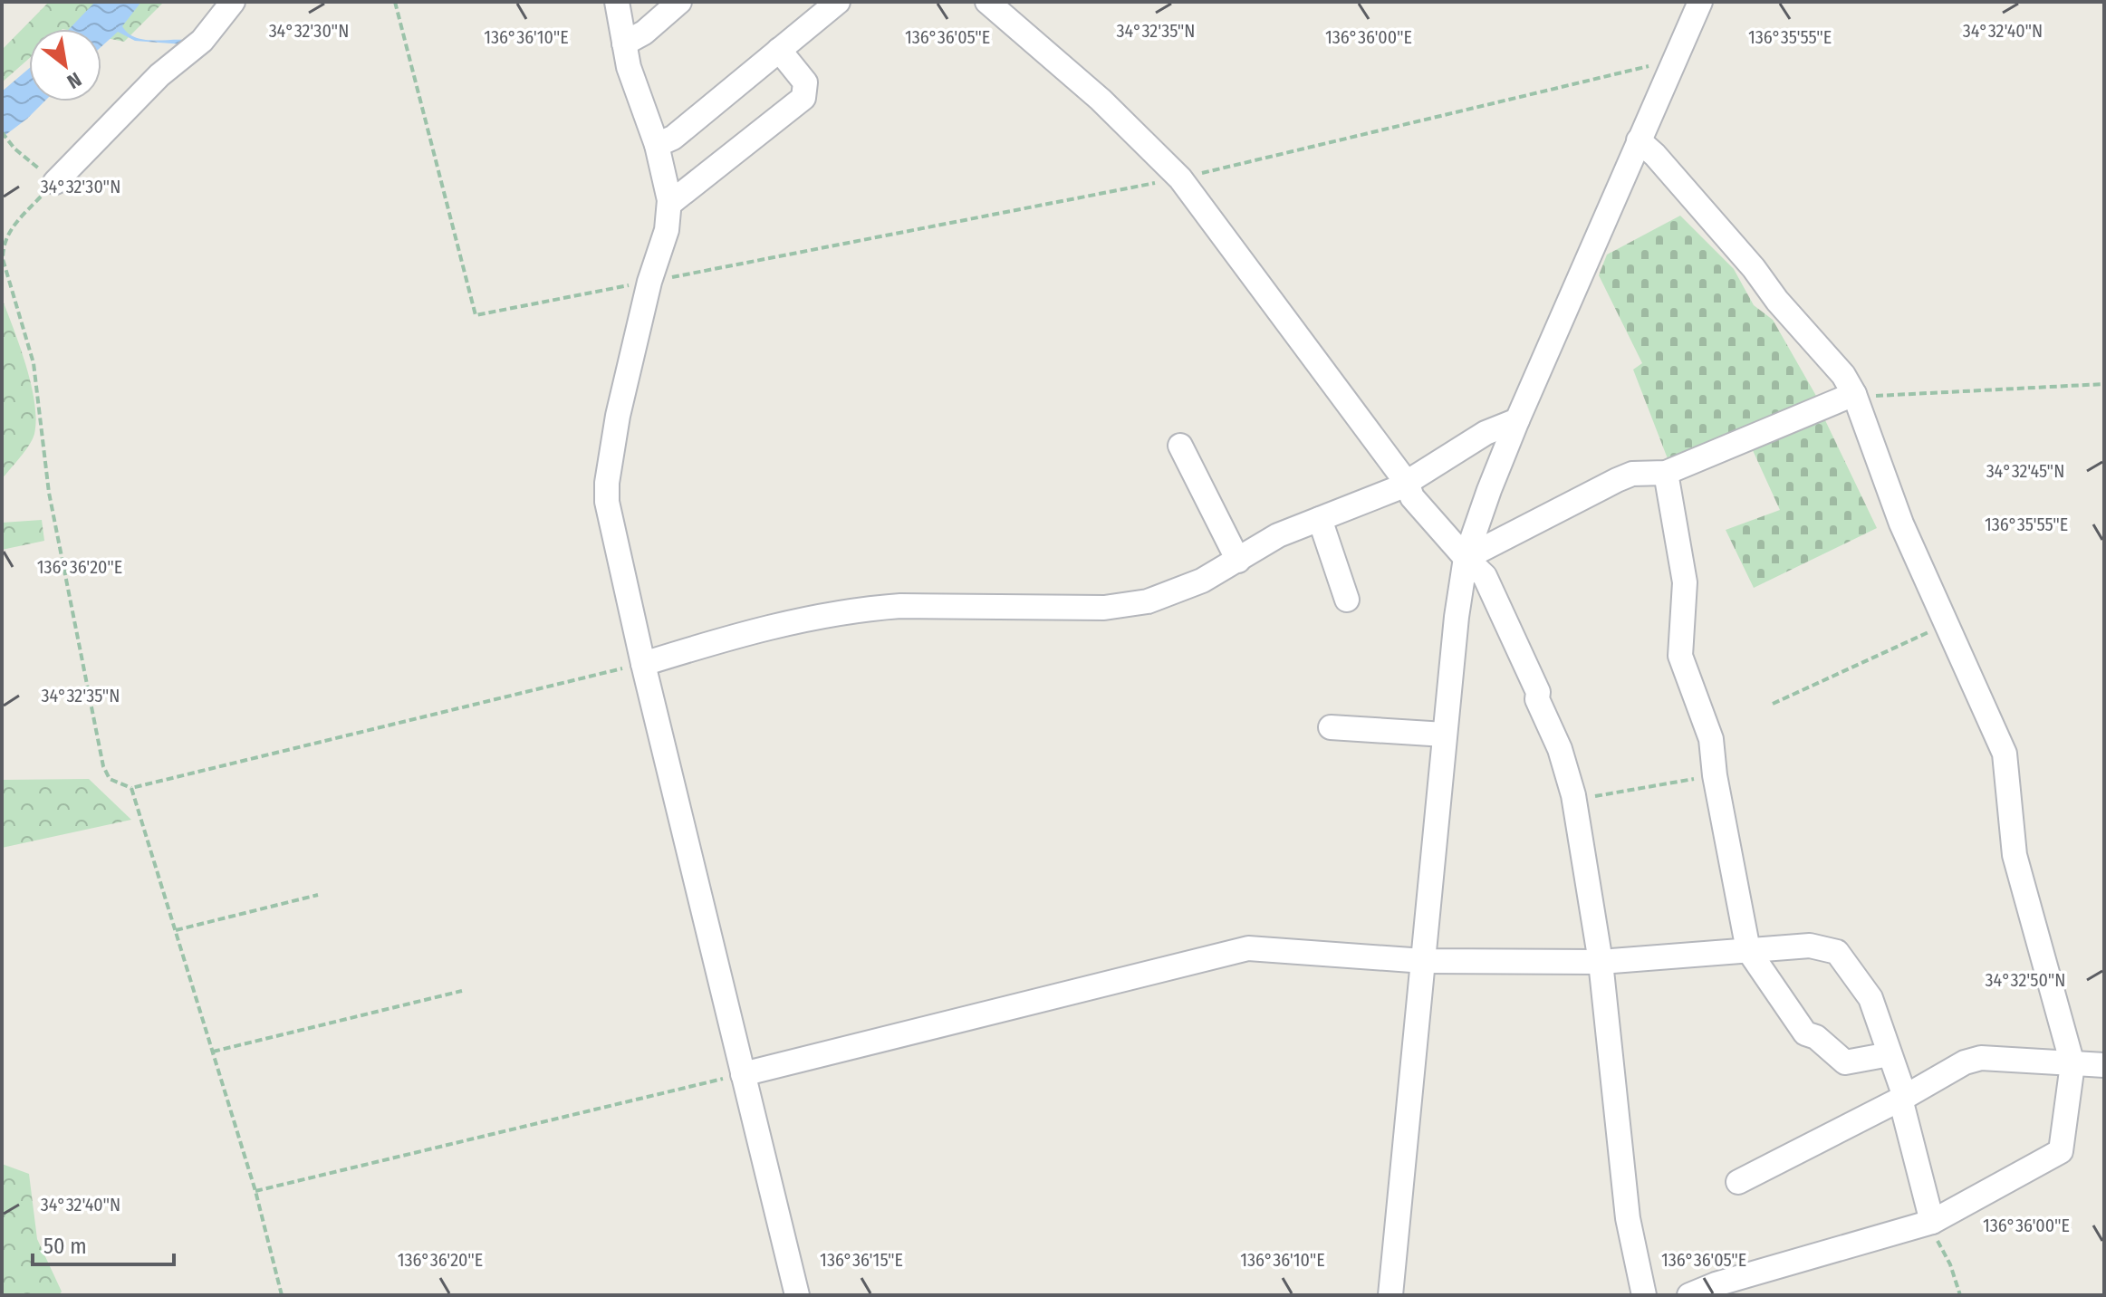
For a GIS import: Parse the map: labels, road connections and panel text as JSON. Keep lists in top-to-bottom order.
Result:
{
  "scale_bar": "50 m",
  "north": "bottom right",
  "coordinates": [
    "34°32'30\"N",
    "34°32'35\"N",
    "34°32'40\"N",
    "136°36'10\"E",
    "136°36'05\"E",
    "136°36'00\"E",
    "136°35'55\"E",
    "34°32'45\"N",
    "136°36'20\"E",
    "34°32'50\"N",
    "136°36'15\"E"
  ]
}
